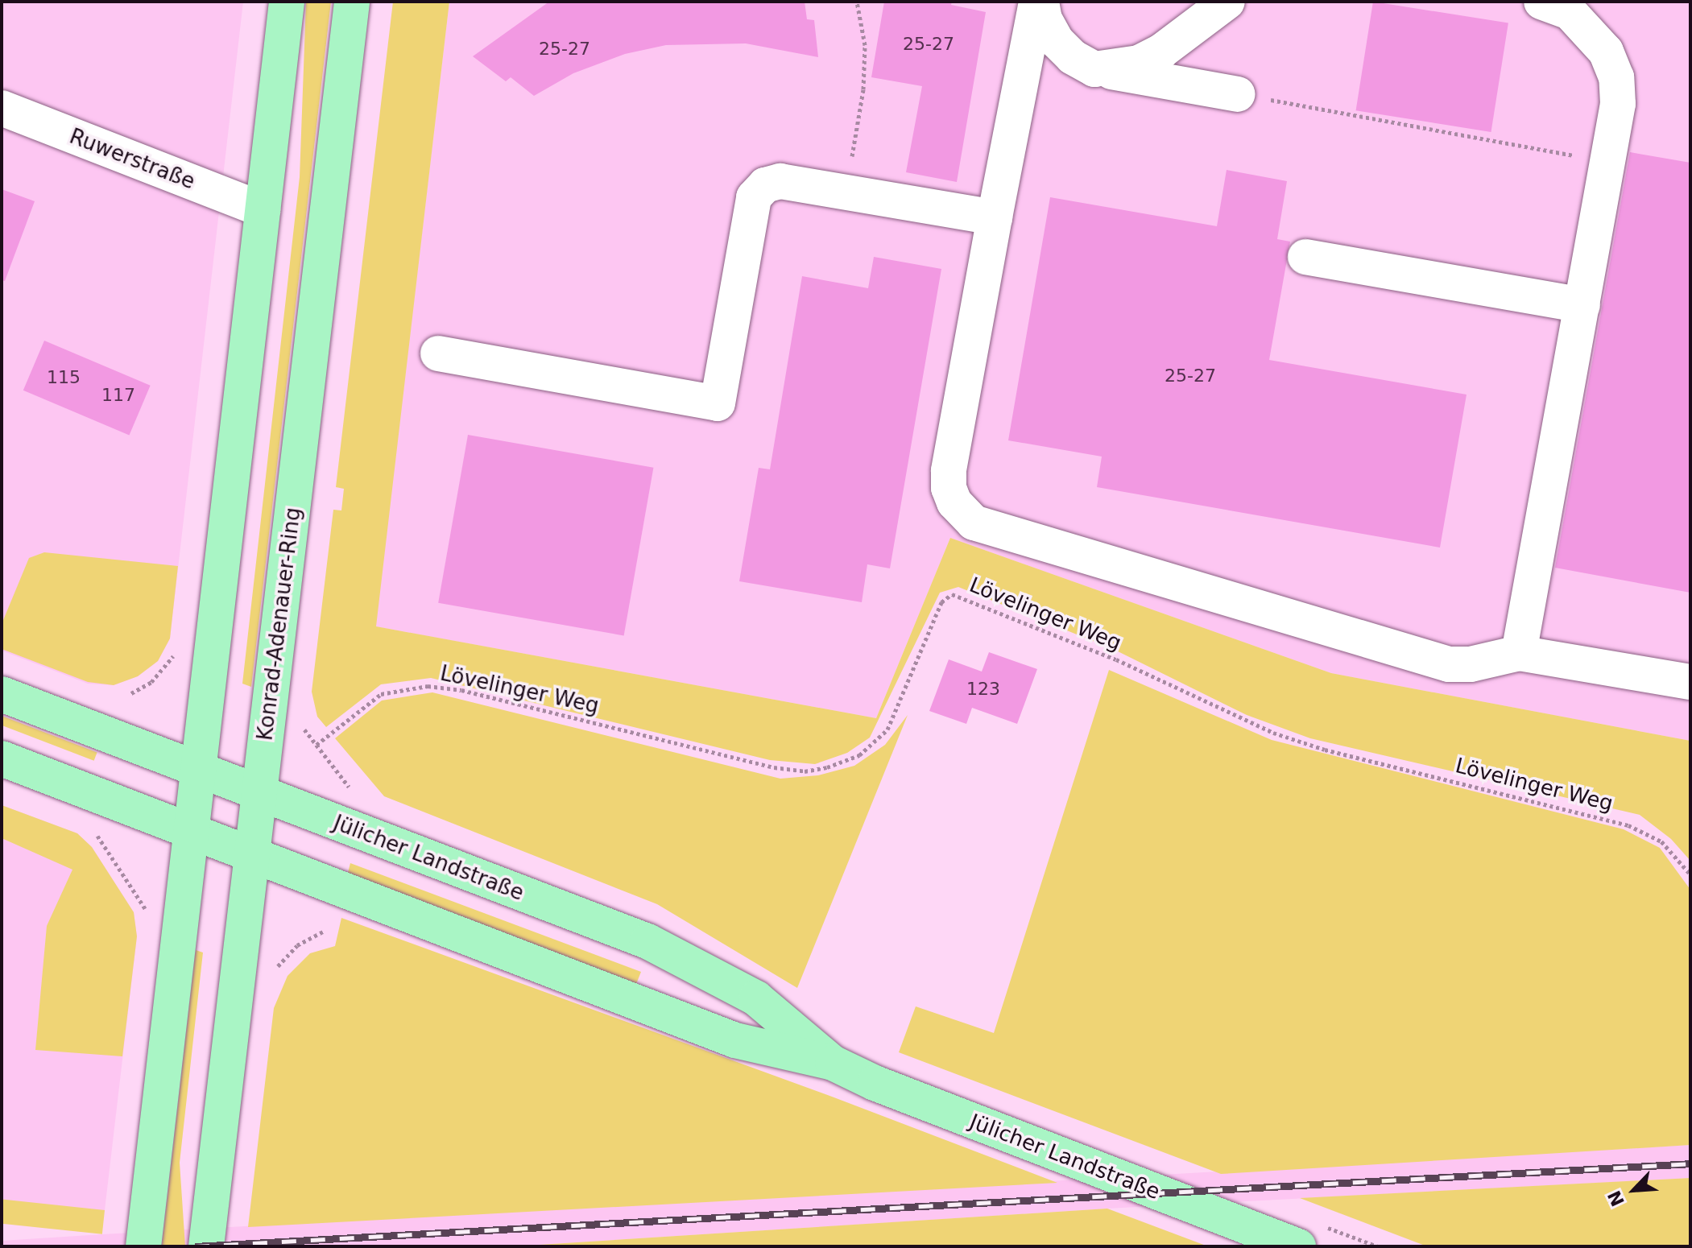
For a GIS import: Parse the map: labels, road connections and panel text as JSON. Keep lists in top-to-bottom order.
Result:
{
  "streets": {
    "main road": ["Konrad-Adenauer-Ring", "Jülicher Landstraße"],
    "street": ["Ruwerstraße"],
    "path": ["Lövelinger Weg"]
  },
  "crossings": [
    ["Konrad-Adenauer-Ring", "Jülicher Landstraße"]
  ],
  "house_numbers": [
    "25-27",
    "25-27",
    "25-27",
    "115",
    "117",
    "123"
  ],
  "north": "bottom left"
}
